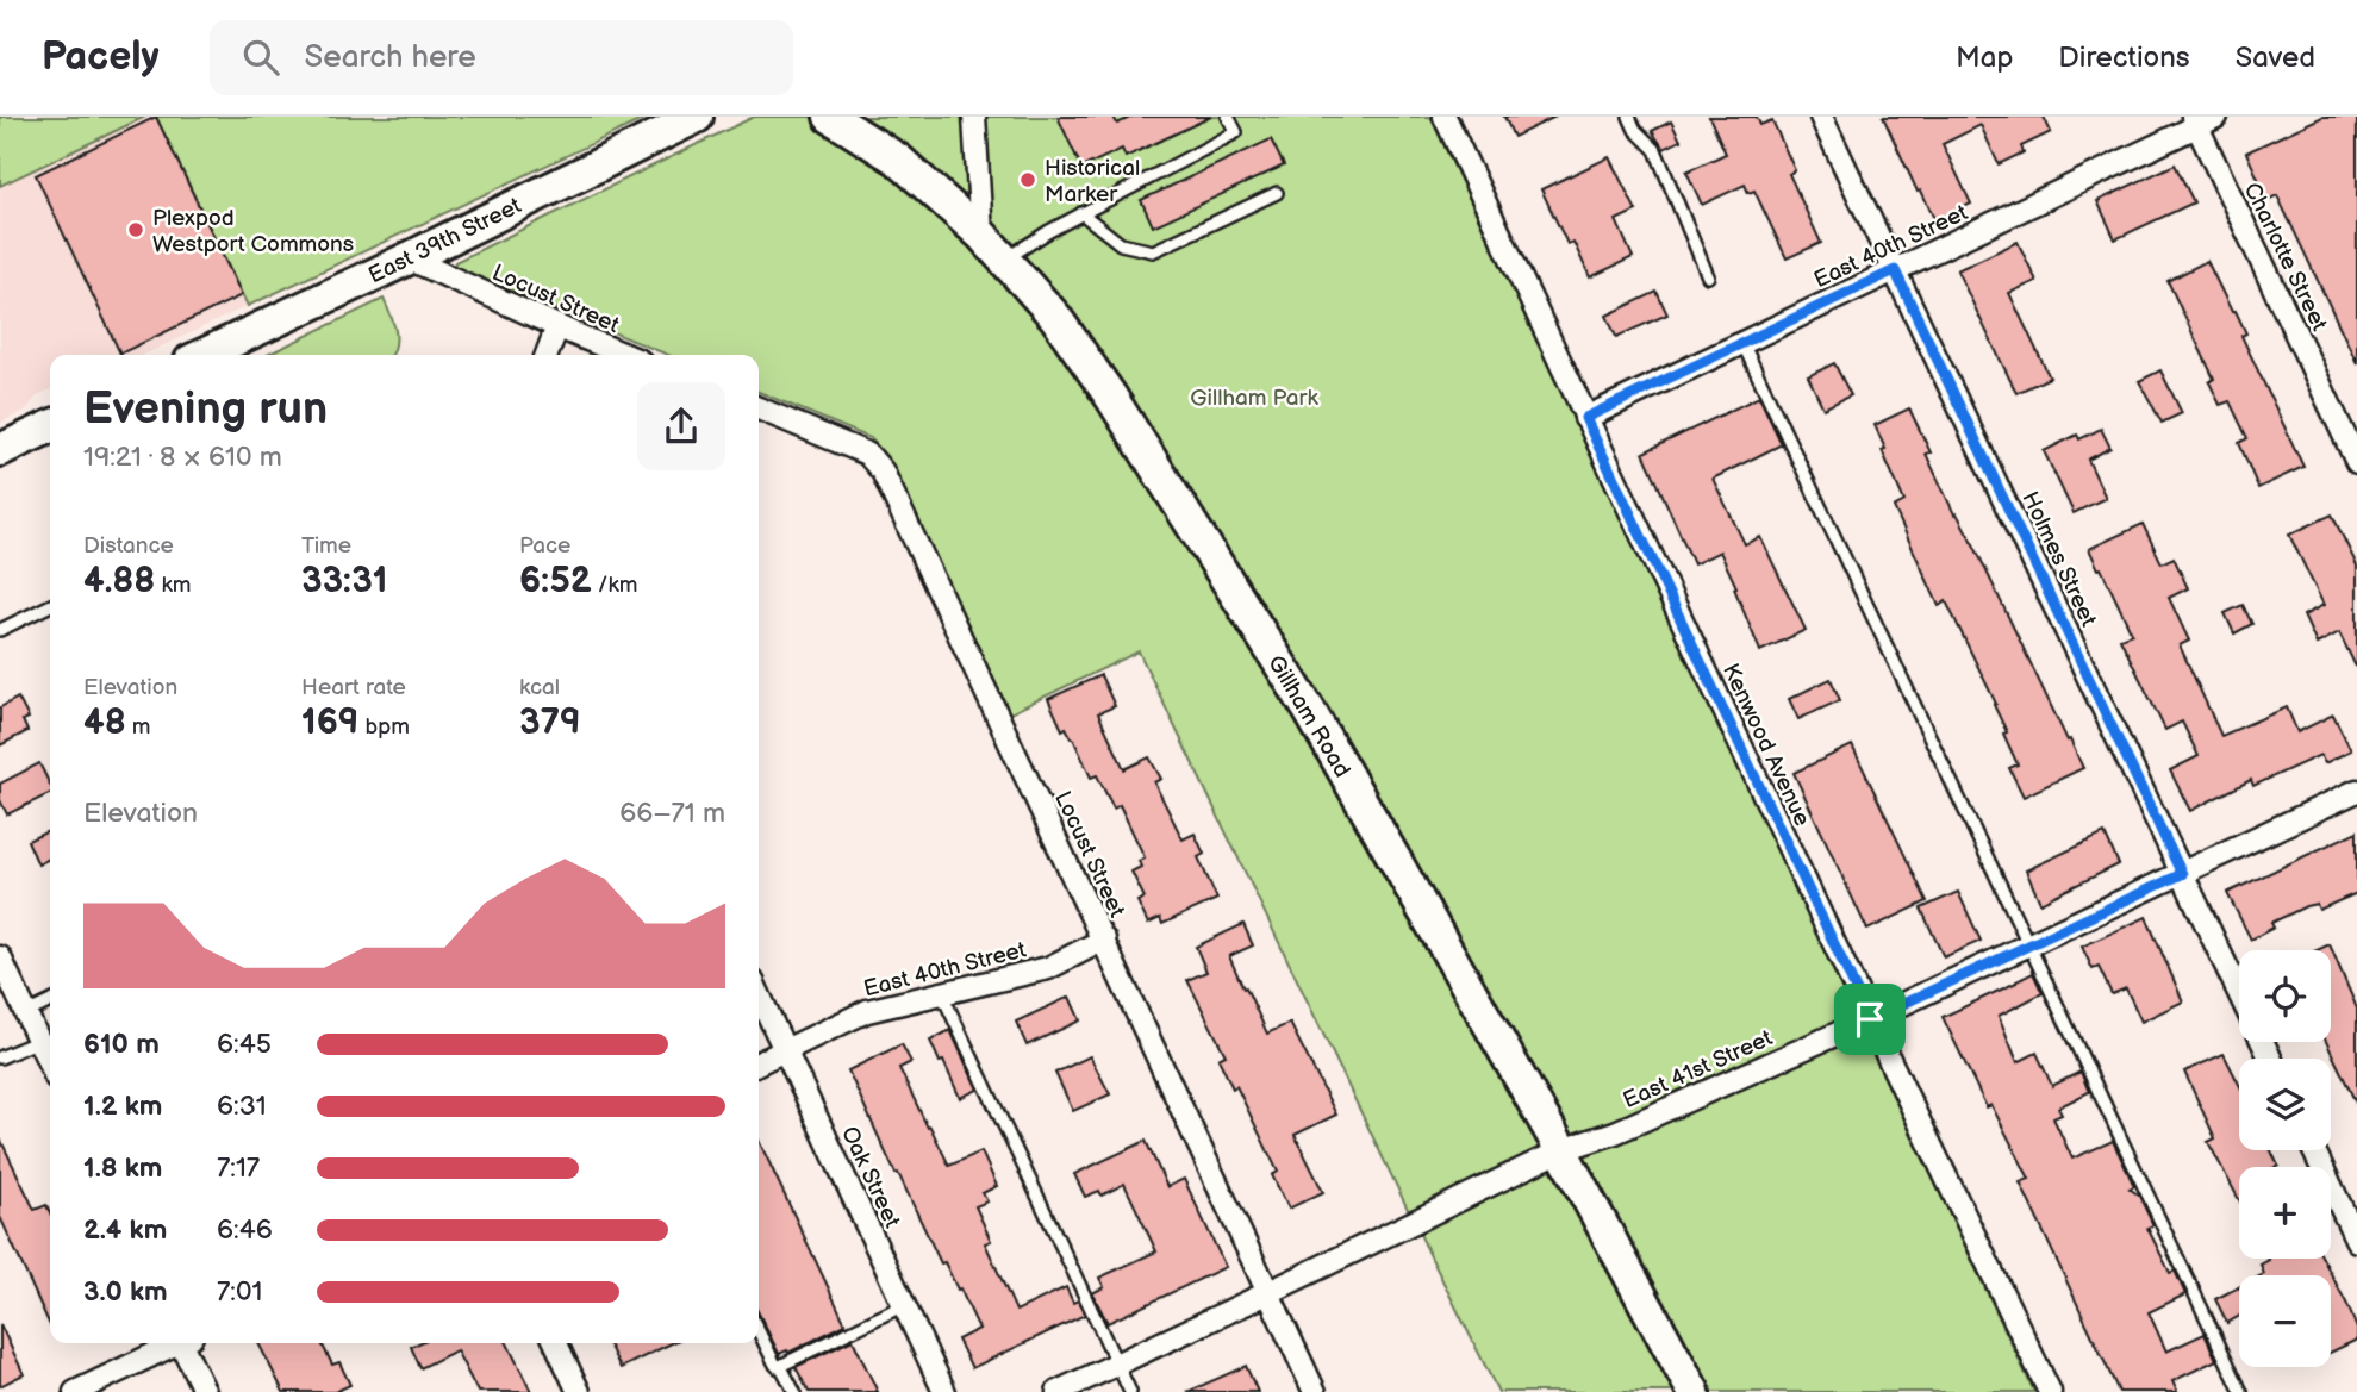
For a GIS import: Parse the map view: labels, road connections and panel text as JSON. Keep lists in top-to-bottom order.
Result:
{
  "streets": {
    "main road": ["East 39th Street", "Gillham Road"],
    "street": [
      "East 40th Street",
      "Charlotte Street",
      "Locust Street",
      "Holmes Street",
      "Kenwood Avenue",
      "East 41st Street",
      "Oak Street"
    ]
  },
  "crossings": [
    ["East 39th Street", "Locust Street"],
    ["East 40th Street", "Charlotte Street"],
    ["East 40th Street", "Locust Street"],
    ["East 40th Street", "Holmes Street"],
    ["East 40th Street", "Kenwood Avenue"],
    ["East 40th Street", "Oak Street"],
    ["Locust Street", "East 41st Street"],
    ["Holmes Street", "East 41st Street"],
    ["Gillham Road", "East 41st Street"],
    ["Kenwood Avenue", "East 41st Street"]
  ],
  "parks": ["Gillham Park"],
  "places": ["Historical Marker", "Plexpod Westport Commons"],
  "page": {
    "header": "Pacely",
    "search": "Search here",
    "nav": ["Map", "Directions", "Saved"],
    "heading": ["Evening run", "19:21 · 8 × 610 m"],
    "stats": [
      ["Distance", "4.88 km"],
      ["Time", "33:31"],
      ["Pace", "6:52 /km"],
      ["Elevation", "48 m"],
      ["Heart rate", "169 bpm"],
      ["kcal", "379"]
    ],
    "chart": ["Elevation", "66–71 m"],
    "map_buttons": ["+", "−"],
    "list": [
      {
        "name": "610 m",
        "note": "6:45"
      },
      {
        "name": "1.2 km",
        "note": "6:31"
      },
      {
        "name": "1.8 km",
        "note": "7:17"
      },
      {
        "name": "2.4 km",
        "note": "6:46"
      },
      {
        "name": "3.0 km",
        "note": "7:01"
      }
    ]
  }
}
